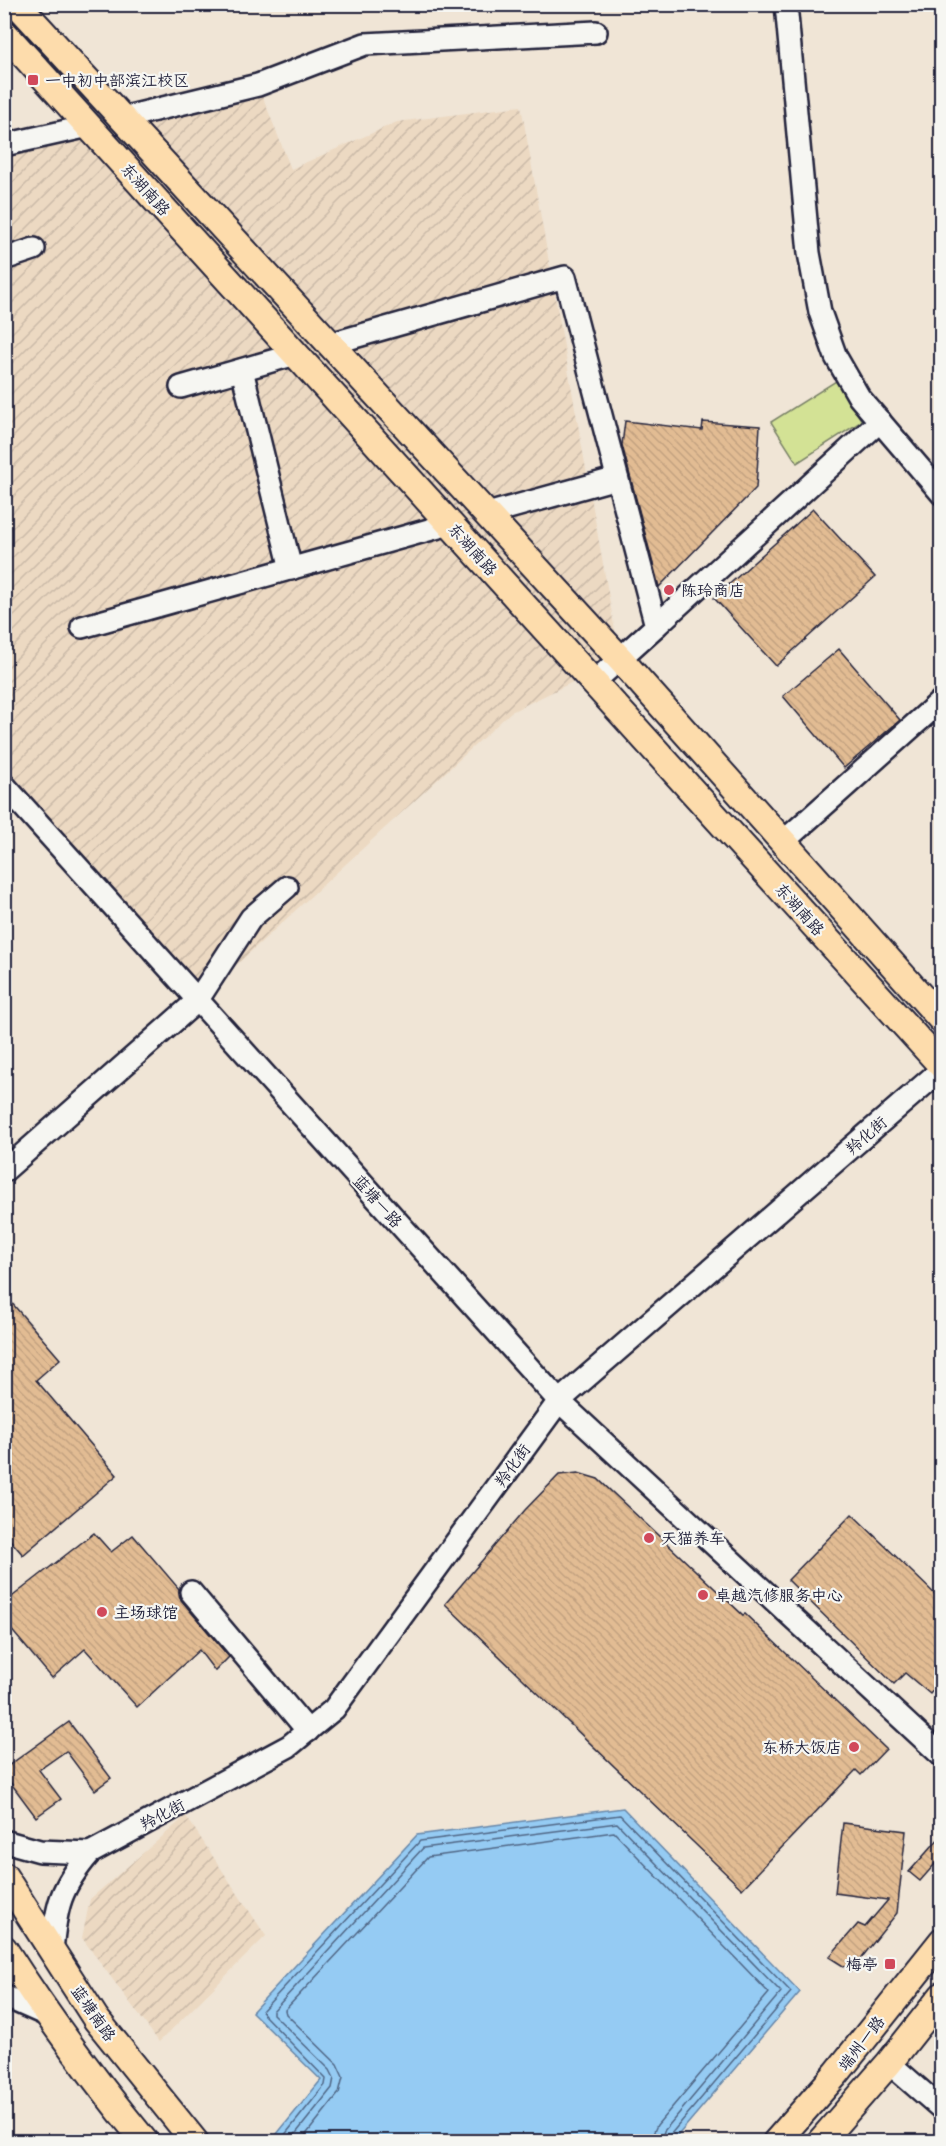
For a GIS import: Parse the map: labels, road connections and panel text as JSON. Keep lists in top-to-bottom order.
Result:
{
  "streets": {
    "main road": ["东湖南路", "蓝塘南路", "端州一路"],
    "street": ["羚化街", "蓝塘一路"]
  },
  "crossings": [
    ["东湖南路", "羚化街"],
    ["羚化街", "蓝塘一路"]
  ],
  "places": {
    "transit": ["一中初中部滨江校区", "梅亭"],
    "other": [
      "陈玲商店",
      "天猫养车",
      "卓越汽修服务中心",
      "主场球馆",
      "东桥大饭店"
    ]
  }
}
